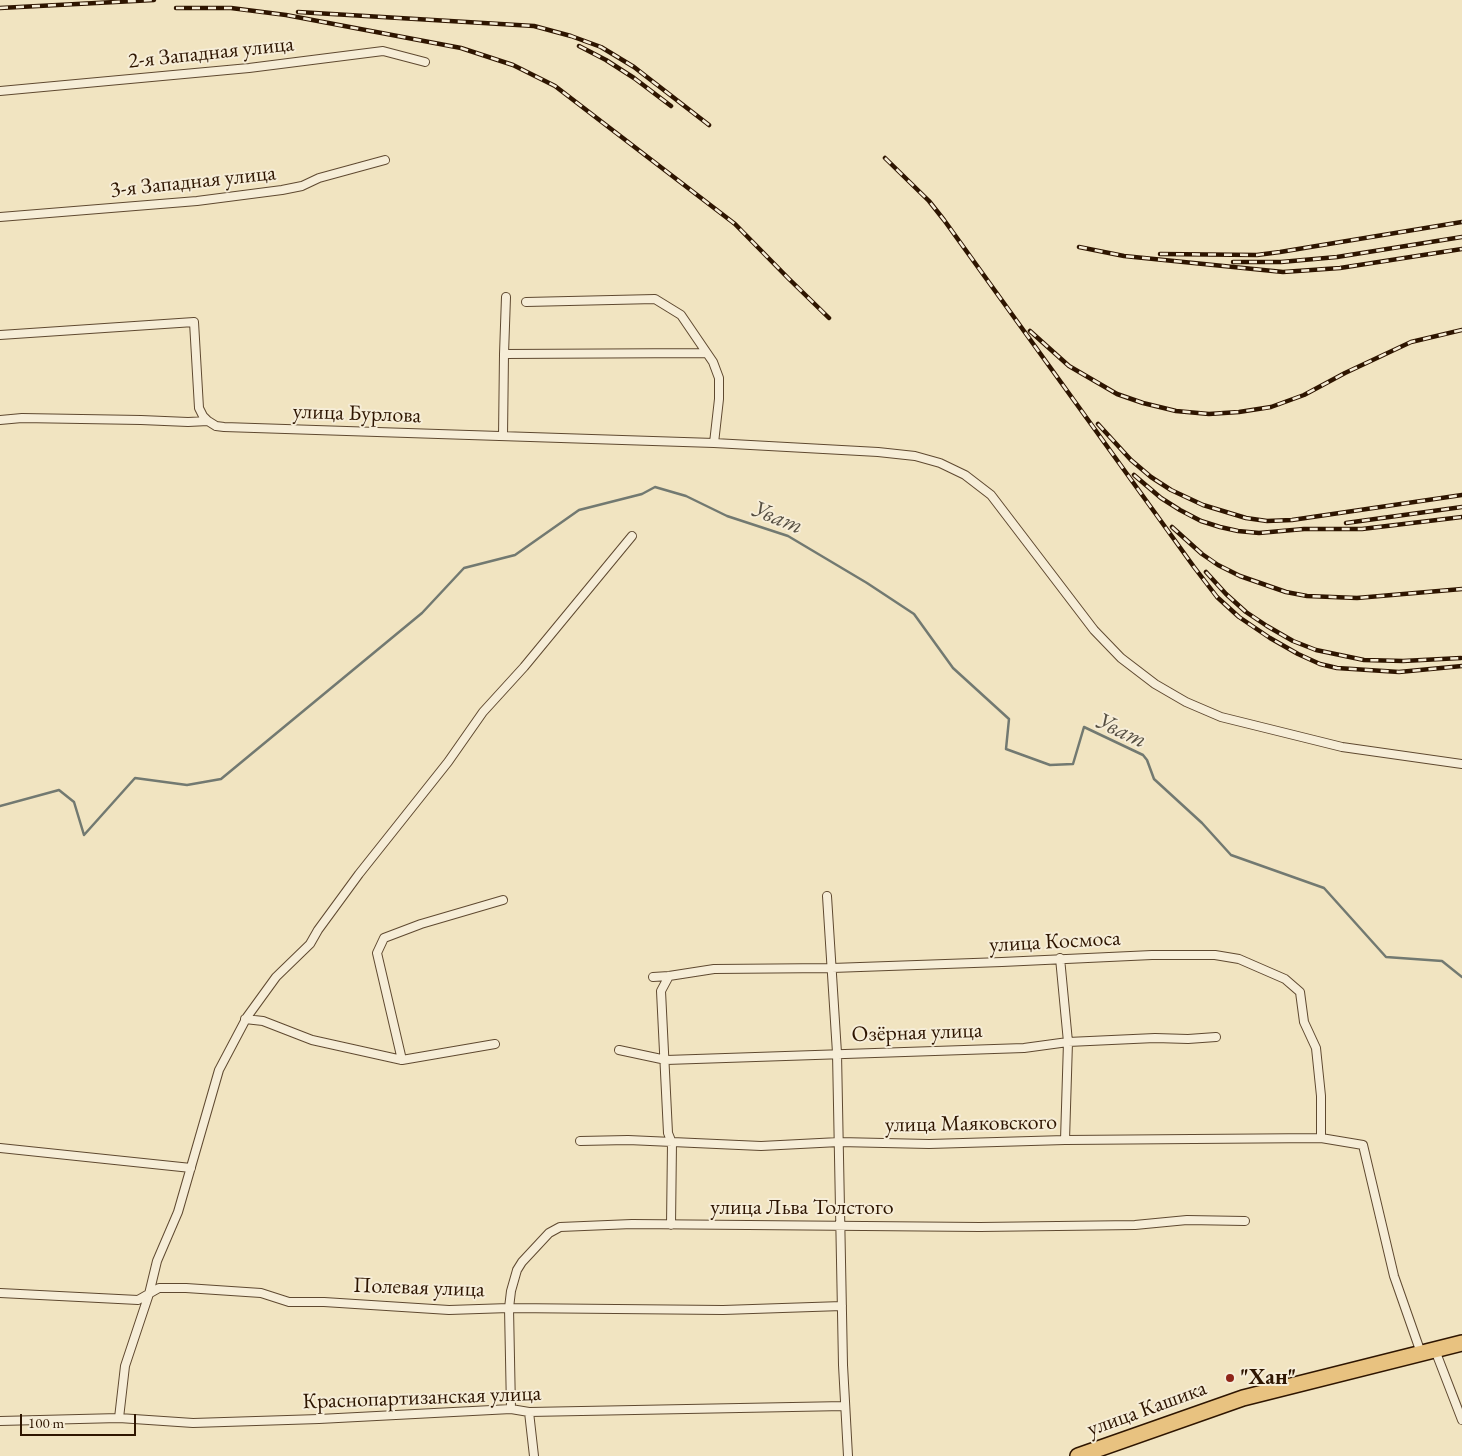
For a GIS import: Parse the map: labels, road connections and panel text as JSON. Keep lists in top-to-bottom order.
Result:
{
  "streets": {
    "highway": ["улица Кашика"],
    "street": [
      "2-я Западная улица",
      "3-я Западная улица",
      "улица Бурлова",
      "улица Космоса",
      "Озёрная улица",
      "улица Маяковского",
      "улица Льва Толстого",
      "Полевая улица",
      "Краснопартизанская улица"
    ]
  },
  "crossings": [
    ["улица Космоса", "улица Маяковского"],
    ["улица Маяковского", "улица Кашика"],
    ["улица Льва Толстого", "Полевая улица"],
    ["улица Льва Толстого", "Краснопартизанская улица"]
  ],
  "water": ["Уват"],
  "places": ["\"Хан\""],
  "scale_bar": "100 m"
}
